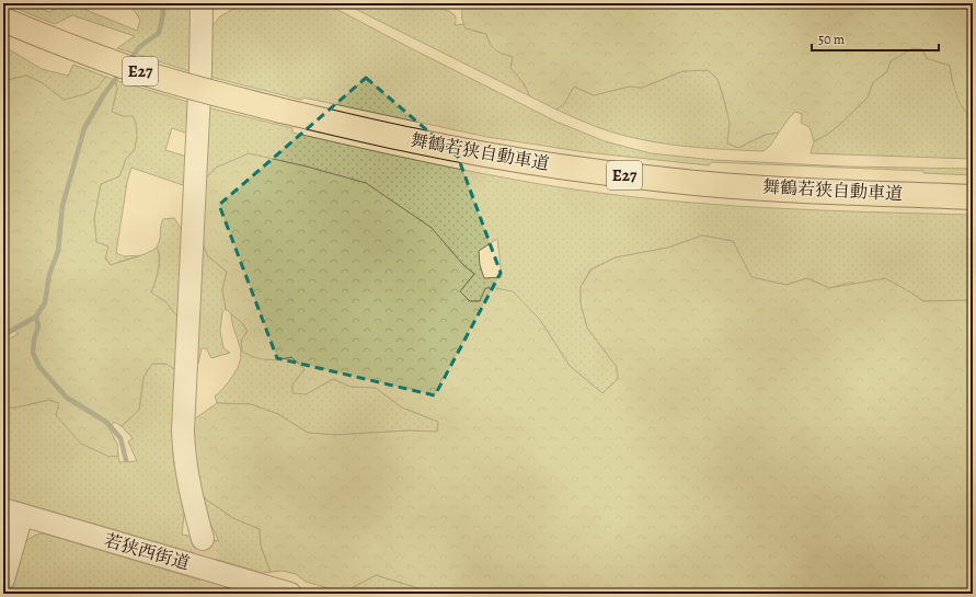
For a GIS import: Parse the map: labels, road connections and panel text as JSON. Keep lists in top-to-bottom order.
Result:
{
  "streets": {
    "highway": ["E27", "舞鶴若狭自動車道"],
    "street": ["若狭西街道"]
  },
  "scale_bar": "50 m"
}
